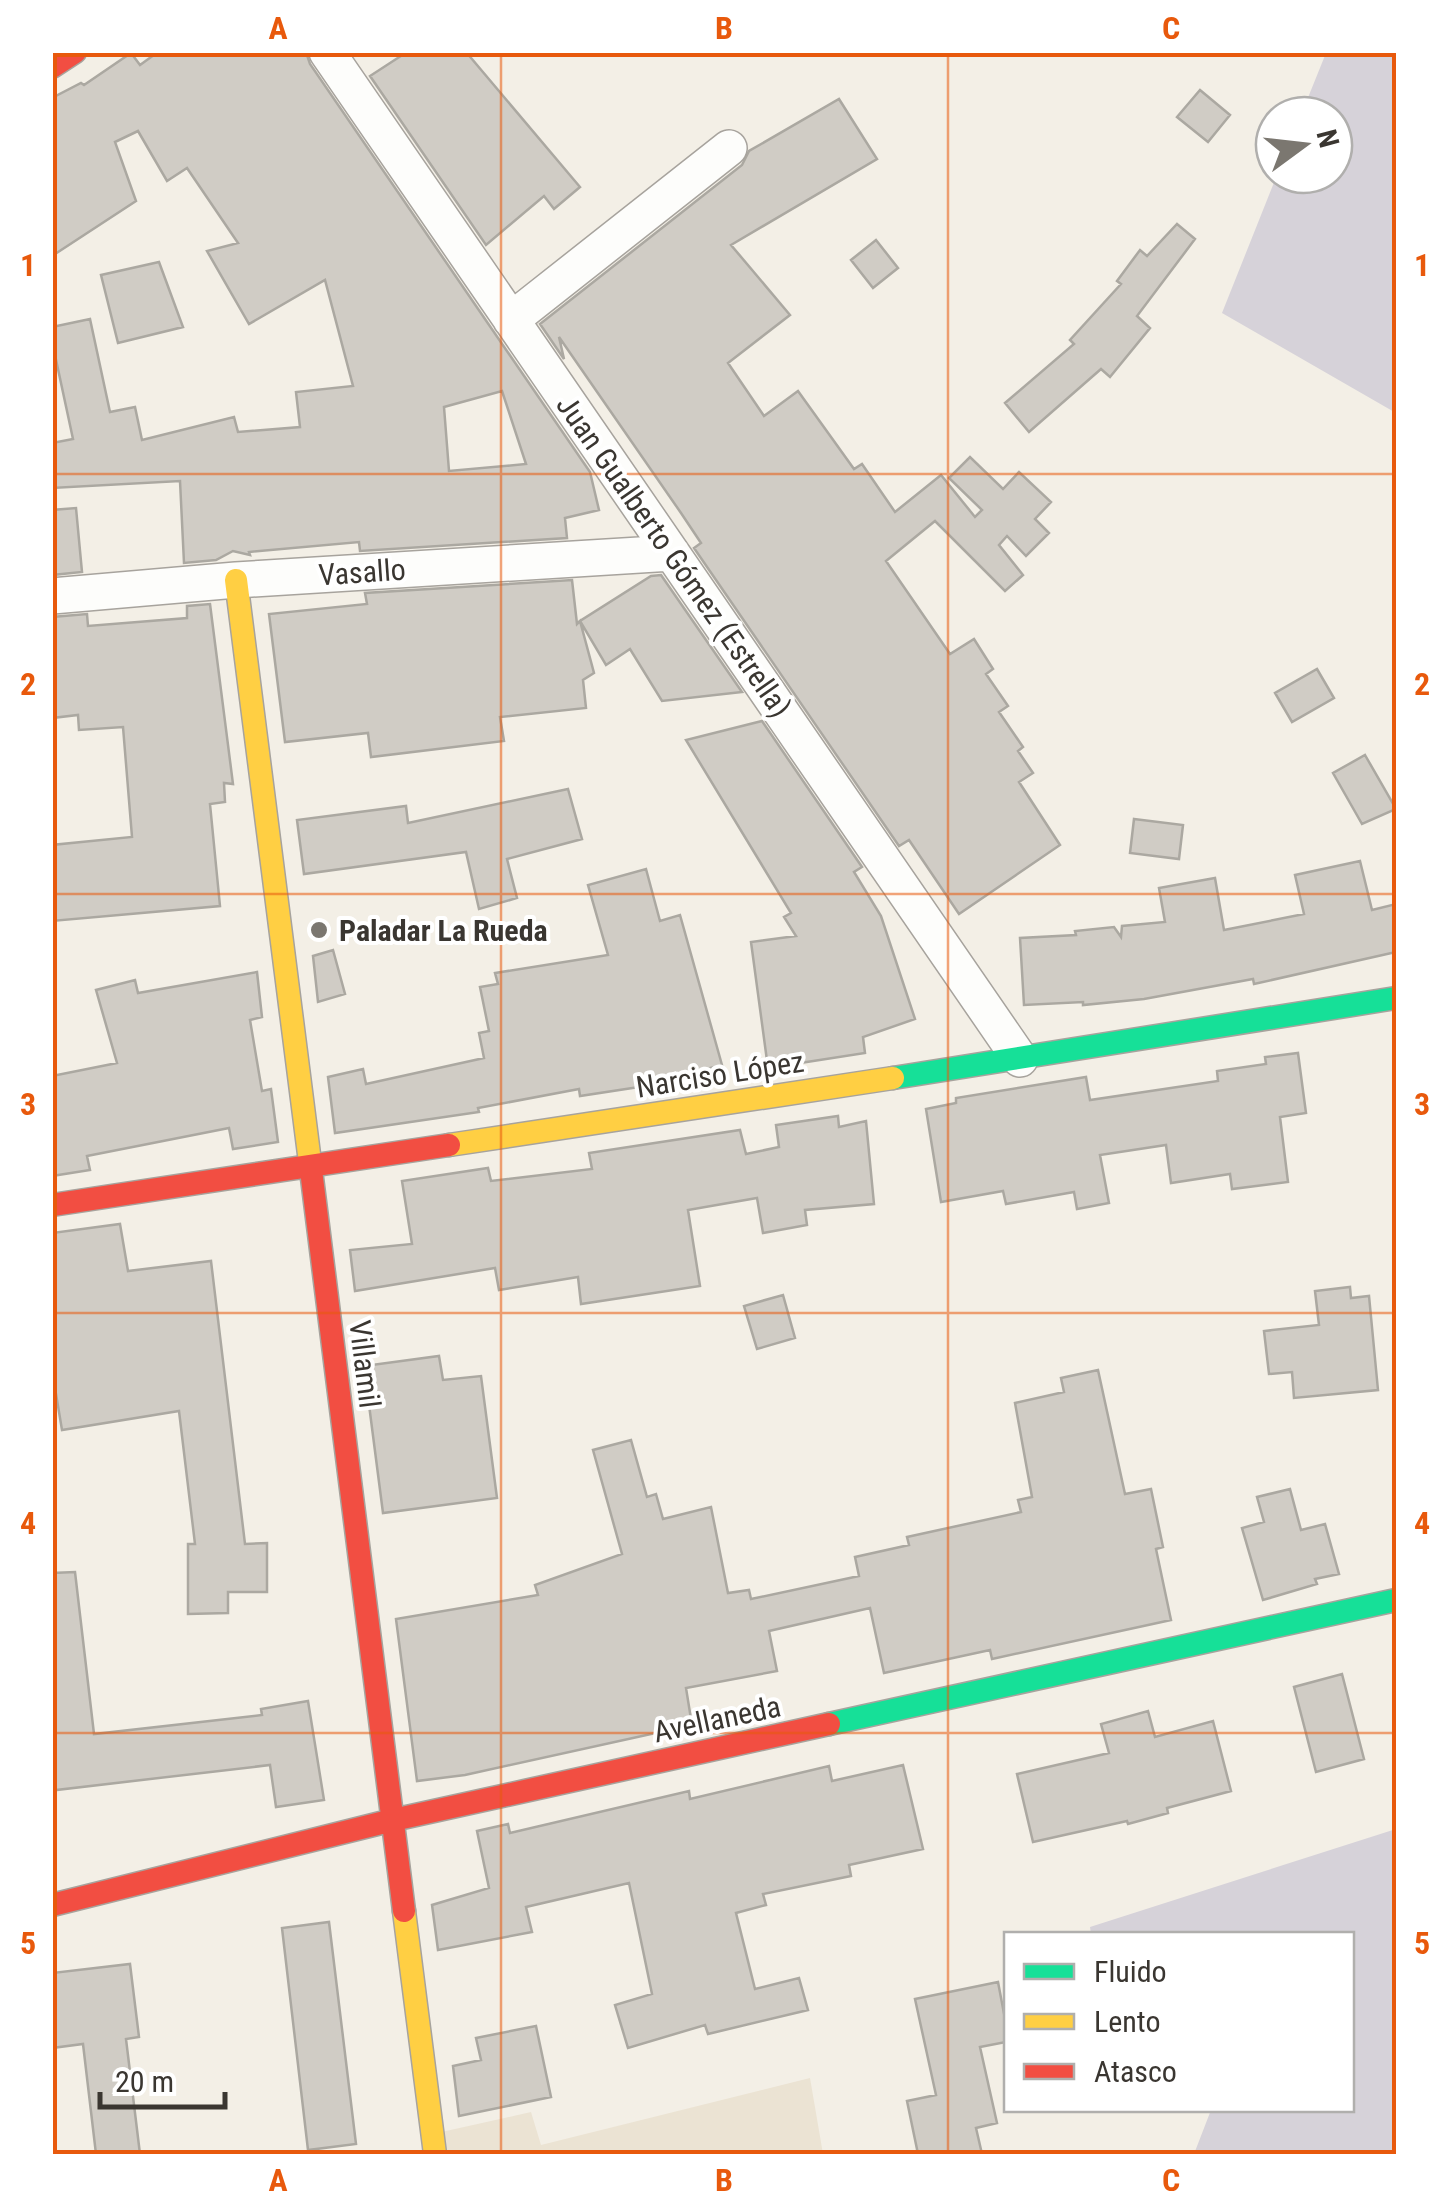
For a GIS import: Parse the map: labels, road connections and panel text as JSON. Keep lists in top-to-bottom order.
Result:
{
  "streets": {
    "street": [
      "Juan Gualberto Gómez (Estrella)",
      "Vasallo",
      "Narciso López",
      "Villamil",
      "Avellaneda"
    ]
  },
  "crossings": [
    ["Juan Gualberto Gómez (Estrella)", "Vasallo"],
    ["Juan Gualberto Gómez (Estrella)", "Narciso López"],
    ["Vasallo", "Villamil"],
    ["Narciso López", "Villamil"],
    ["Villamil", "Avellaneda"]
  ],
  "places": ["Paladar La Rueda"],
  "legend": ["Fluido", "Lento", "Atasco"],
  "scale_bar": "20 m",
  "north": "right",
  "grid": {
    "columns": ["A", "B", "C"],
    "rows": [
      "1",
      "2",
      "3",
      "4",
      "5"
    ]
  }
}
